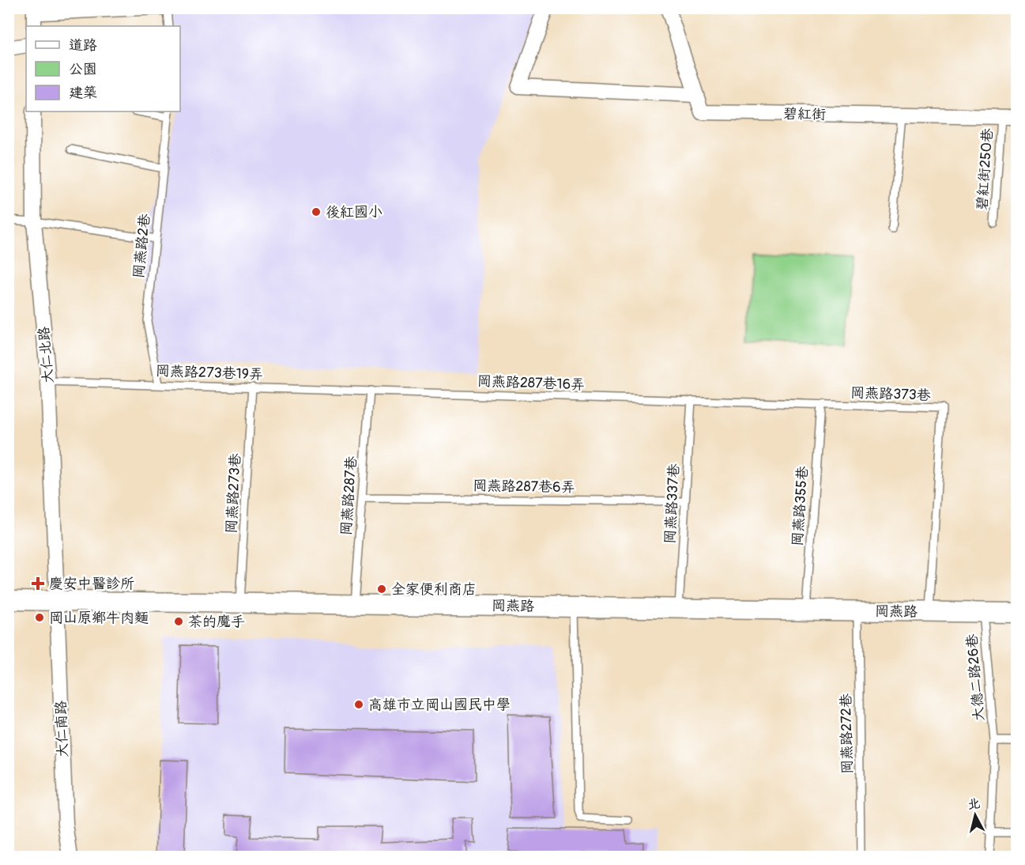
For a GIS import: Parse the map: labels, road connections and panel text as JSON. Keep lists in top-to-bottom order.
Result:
{
  "streets": {
    "street": [
      "碧紅街",
      "大仁北路",
      "岡燕路",
      "大仁南路"
    ],
    "lane": [
      "碧紅街250巷",
      "岡燕路2巷",
      "岡燕路273巷19弄",
      "岡燕路287巷16弄",
      "岡燕路373巷",
      "岡燕路287巷6弄",
      "岡燕路273巷",
      "岡燕路287巷",
      "岡燕路337巷",
      "岡燕路355巷",
      "大德二路26巷",
      "岡燕路272巷"
    ]
  },
  "crossings": [
    ["碧紅街", "碧紅街250巷"],
    ["岡燕路2巷", "岡燕路273巷19弄"],
    ["大仁北路", "岡燕路273巷19弄"],
    ["大仁北路", "岡燕路"],
    ["大仁北路", "大仁南路"],
    ["岡燕路273巷19弄", "岡燕路287巷16弄"],
    ["岡燕路273巷19弄", "岡燕路273巷"],
    ["岡燕路273巷19弄", "岡燕路287巷"],
    ["岡燕路287巷16弄", "岡燕路373巷"],
    ["岡燕路287巷16弄", "岡燕路287巷"],
    ["岡燕路287巷16弄", "岡燕路337巷"],
    ["岡燕路373巷", "岡燕路337巷"],
    ["岡燕路373巷", "岡燕路355巷"],
    ["岡燕路373巷", "岡燕路"],
    ["岡燕路287巷6弄", "岡燕路287巷"],
    ["岡燕路287巷6弄", "岡燕路337巷"],
    ["岡燕路273巷", "岡燕路"],
    ["岡燕路287巷", "岡燕路"],
    ["岡燕路337巷", "岡燕路"],
    ["岡燕路355巷", "岡燕路"],
    ["岡燕路", "大德二路26巷"],
    ["岡燕路", "大仁南路"],
    ["岡燕路", "岡燕路272巷"]
  ],
  "places": {
    "other": [
      "後紅國小",
      "全家便利商店",
      "岡山原鄉牛肉麵",
      "茶的魔手",
      "高雄市立岡山國民中學"
    ],
    "health": ["慶安中醫診所"]
  },
  "legend": ["道路", "公園", "建築"],
  "north": "top"
}
